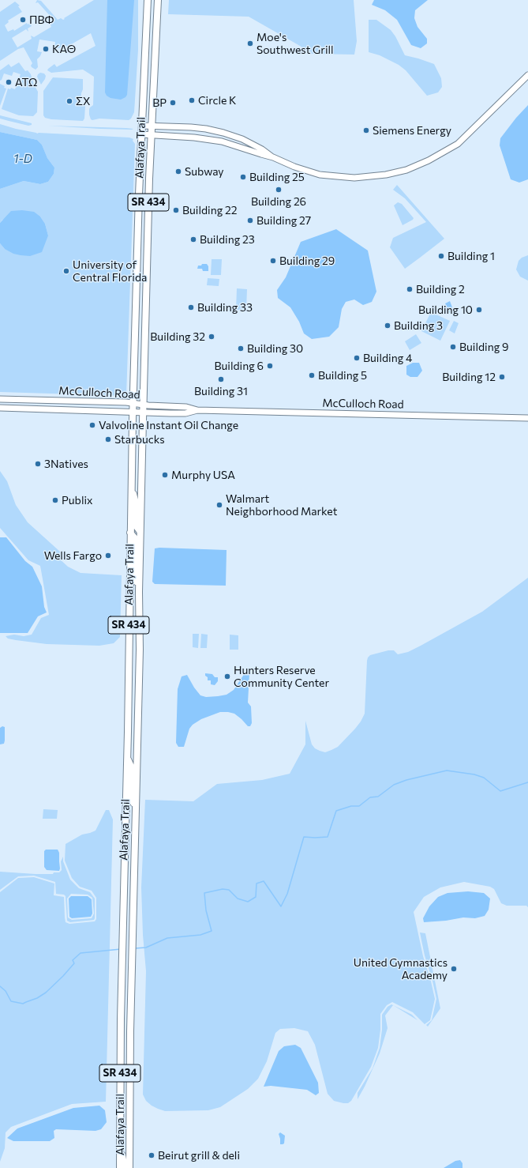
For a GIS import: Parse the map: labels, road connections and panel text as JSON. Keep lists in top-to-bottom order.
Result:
{
  "streets": {
    "main road": ["Alafaya Trail", "SR 434"],
    "street": ["McCulloch Road"]
  },
  "crossings": [
    ["Alafaya Trail", "McCulloch Road"]
  ],
  "water": ["1-D"],
  "places": [
    "ΠΒΦ",
    "Moe's Southwest Grill",
    "ΚΑΘ",
    "ΑΤΩ",
    "Circle K",
    "ΣΧ",
    "BP",
    "Siemens Energy",
    "Subway",
    "Building 25",
    "Building 26",
    "Building 22",
    "Building 27",
    "Building 23",
    "Building 1",
    "Building 29",
    "University of Central Florida",
    "Building 2",
    "Building 33",
    "Building 10",
    "Building 3",
    "Building 32",
    "Building 9",
    "Building 30",
    "Building 4",
    "Building 6",
    "Building 5",
    "Building 12",
    "Building 31",
    "Valvoline Instant Oil Change",
    "Starbucks",
    "3Natives",
    "Murphy USA",
    "Publix",
    "Walmart Neighborhood Market",
    "Wells Fargo",
    "Hunters Reserve Community Center",
    "United Gymnastics Academy",
    "Beirut grill & deli"
  ]
}
